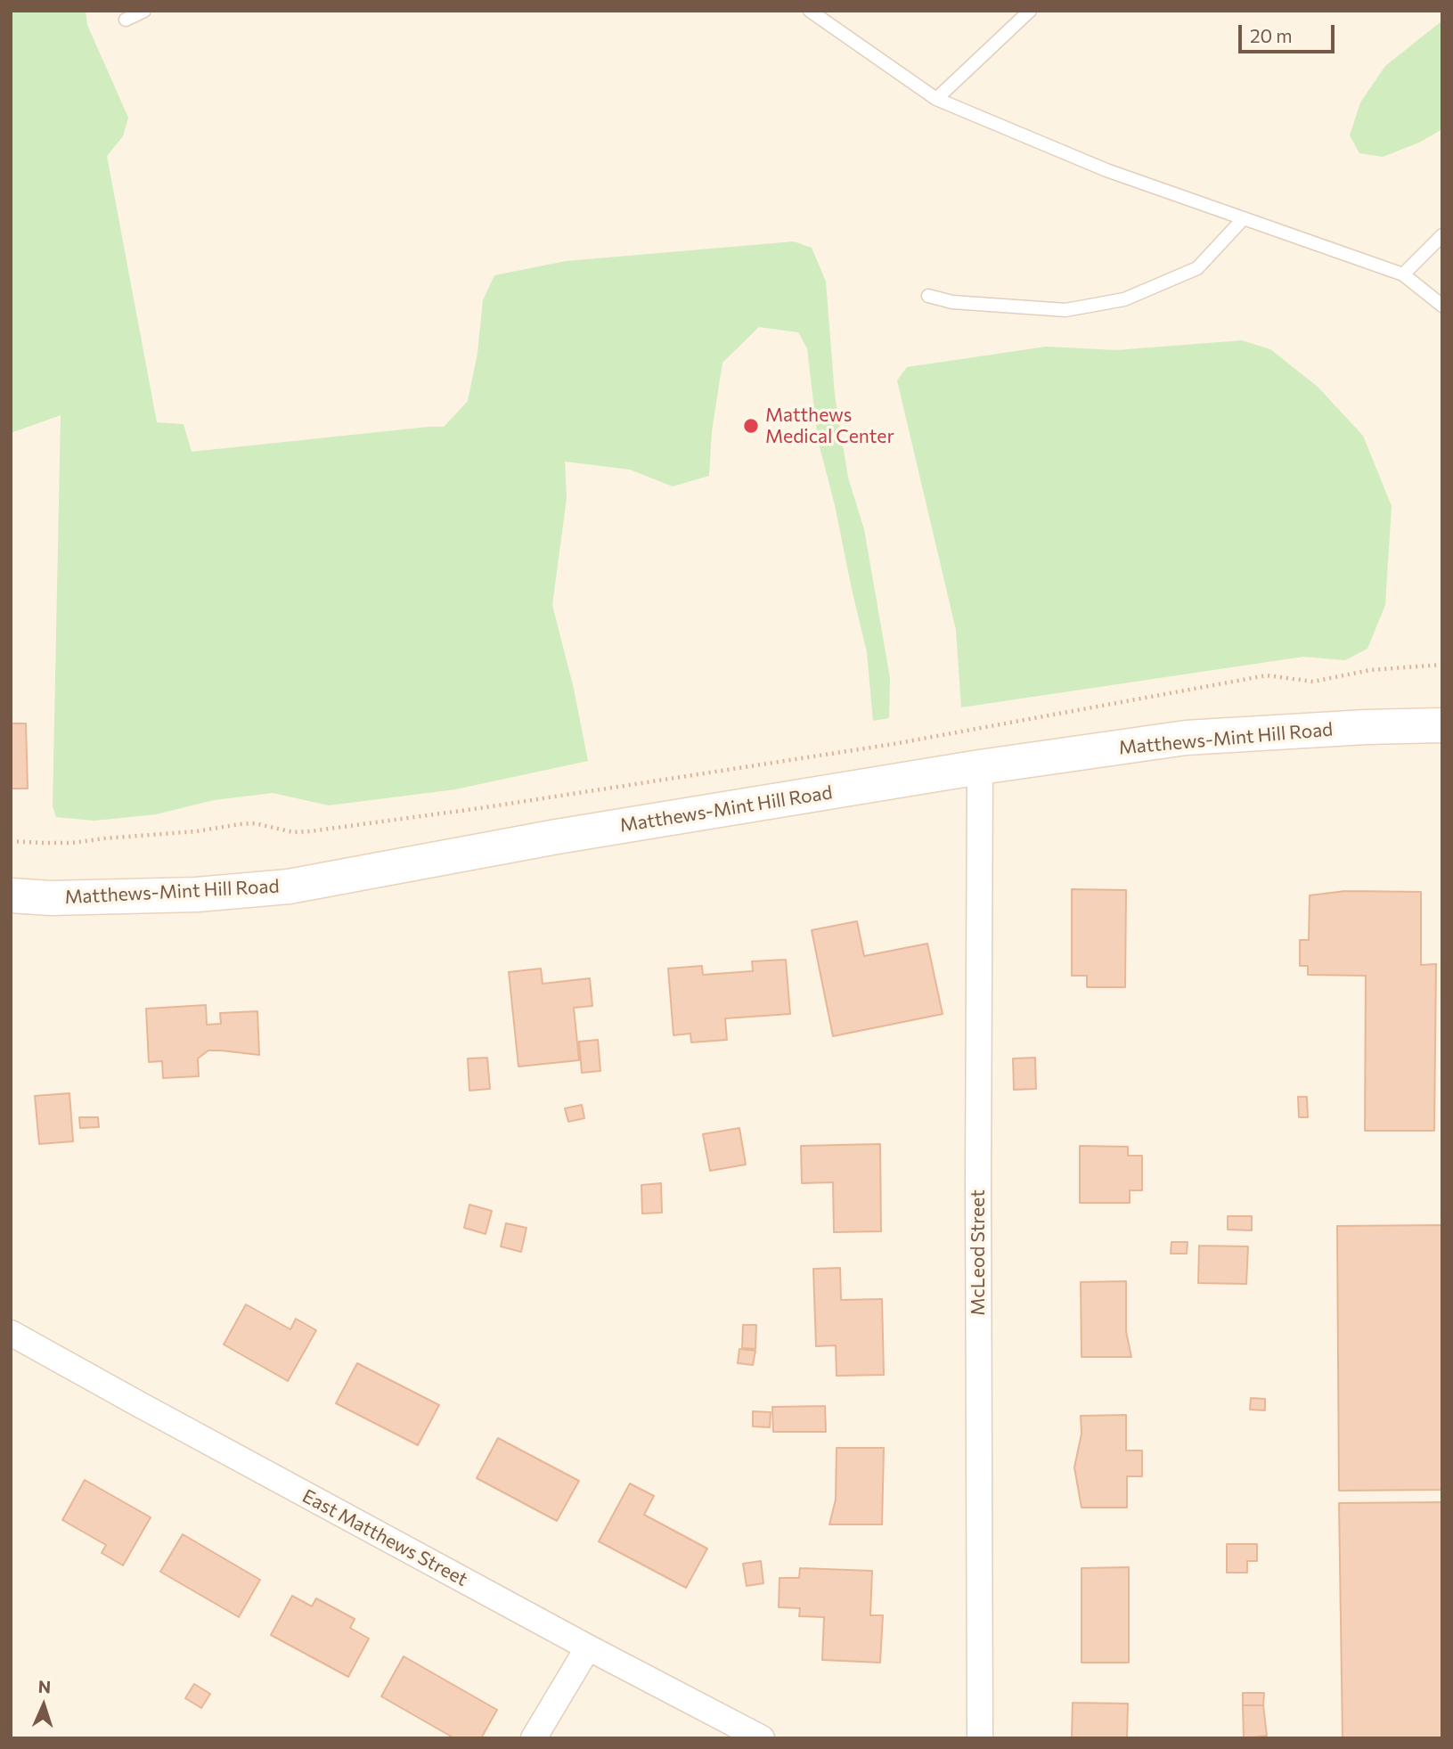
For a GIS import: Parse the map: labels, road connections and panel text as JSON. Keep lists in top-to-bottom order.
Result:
{
  "streets": {
    "main road": ["Matthews-Mint Hill Road"],
    "street": ["McLeod Street", "East Matthews Street"]
  },
  "crossings": [
    ["Matthews-Mint Hill Road", "McLeod Street"]
  ],
  "places": ["Matthews Medical Center"],
  "scale_bar": "20 m",
  "north": "top"
}
